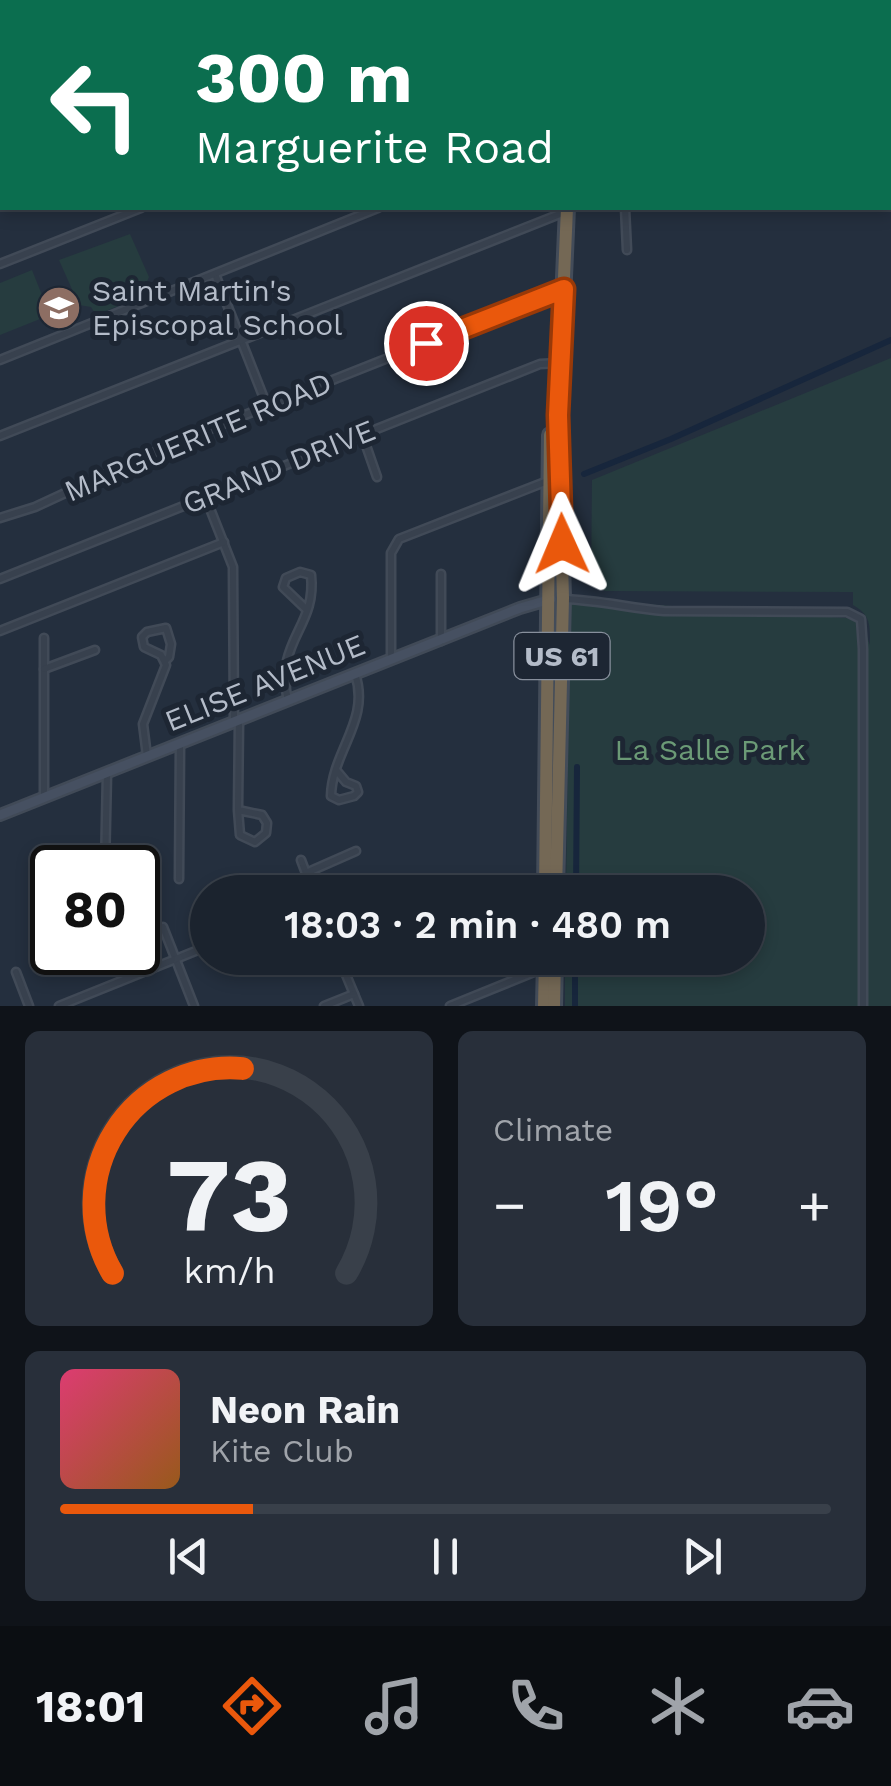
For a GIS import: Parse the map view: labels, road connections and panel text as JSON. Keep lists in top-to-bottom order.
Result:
{
  "streets": {
    "highway": ["US 61"],
    "street": ["MARGUERITE ROAD", "GRAND DRIVE", "ELISE AVENUE"]
  },
  "crossings": [
    ["MARGUERITE ROAD", "US 61"],
    ["GRAND DRIVE", "US 61"],
    ["US 61", "ELISE AVENUE"]
  ],
  "parks": ["La Salle Park"],
  "places": {
    "school or university": ["Saint Martin's Episcopal School"]
  },
  "page": {
    "turn": ["300 m", "Marguerite Road"],
    "limit": "80",
    "trip": "18:03 · 2 min · 480 m",
    "tile": "Climate",
    "heat": ["−", "19°", "+"],
    "song": ["Neon Rain", "Kite Club"],
    "tabs": "18:01",
    "gauge": ["73", "km/h"]
  }
}
